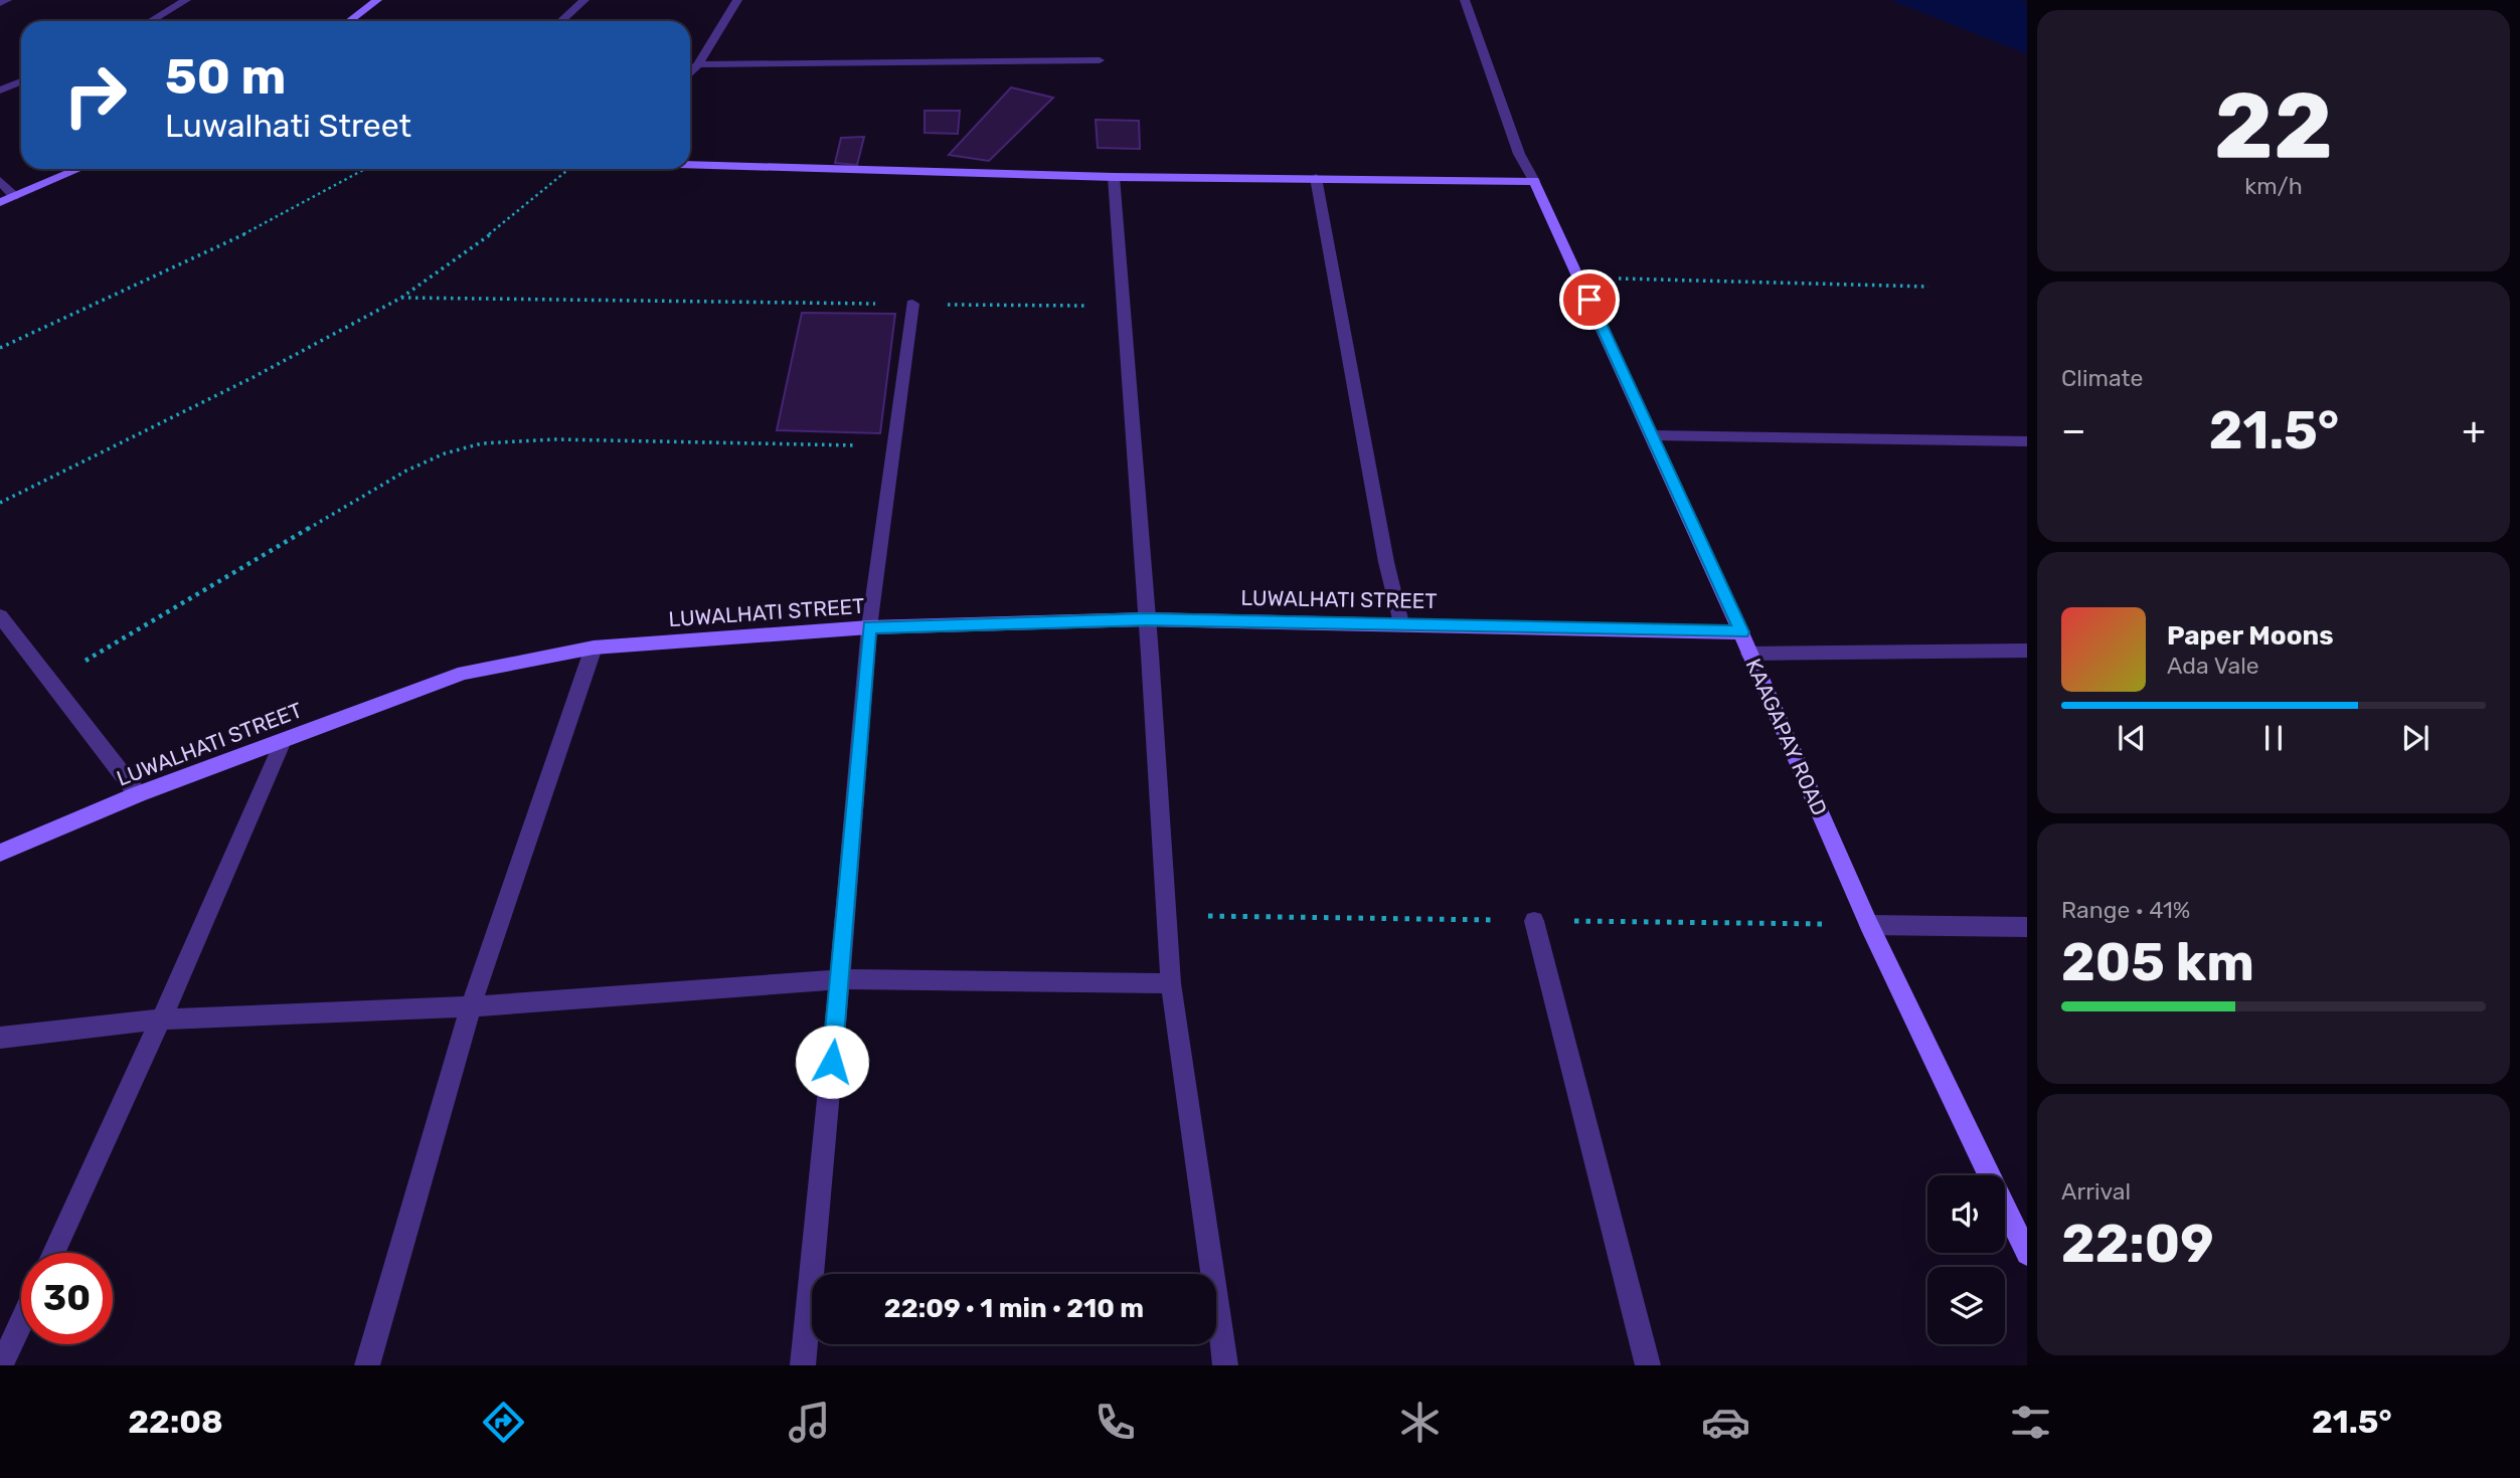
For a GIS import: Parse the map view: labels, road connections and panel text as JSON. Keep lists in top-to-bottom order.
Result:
{
  "streets": {
    "street": ["LUWALHATI STREET", "KAAGAPAY ROAD"]
  },
  "crossings": [
    ["LUWALHATI STREET", "KAAGAPAY ROAD"]
  ],
  "page": {
    "tile": [
      ["22", "km/h"],
      "Climate",
      ["Range · 41%", "205 km"],
      ["Arrival", "22:09"]
    ],
    "turn": ["50 m", "Luwalhati Street"],
    "heat": ["−", "21.5°", "+"],
    "song": ["Paper Moons", "Ada Vale"],
    "limit": "30",
    "trip": "22:09 · 1 min · 210 m",
    "tabs": ["22:08", "21.5°"]
  }
}
